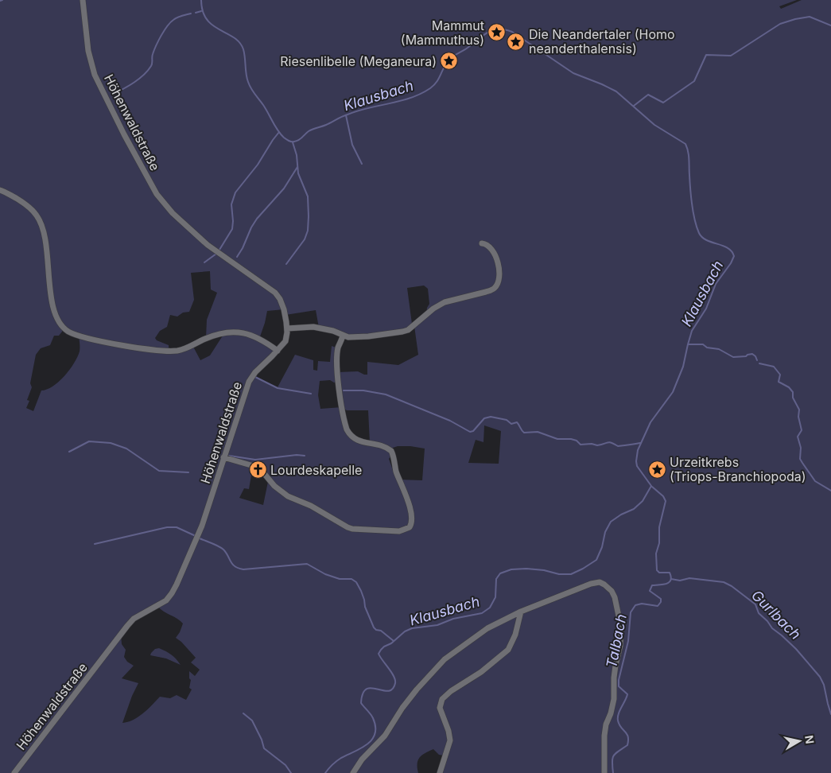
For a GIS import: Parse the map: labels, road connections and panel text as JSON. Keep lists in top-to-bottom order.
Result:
{
  "streets": {
    "street": ["Höhenwaldstraße"]
  },
  "water": ["Klausbach", "Gurlbach", "Talbach"],
  "places": {
    "place": [
      "Mammut (Mammuthus)",
      "Die Neandertaler (Homo neanderthalensis)",
      "Riesenlibelle (Meganeura)",
      "Urzeitkrebs (Triops-Branchiopoda)"
    ],
    "church": ["Lourdeskapelle"]
  },
  "north": "right"
}
